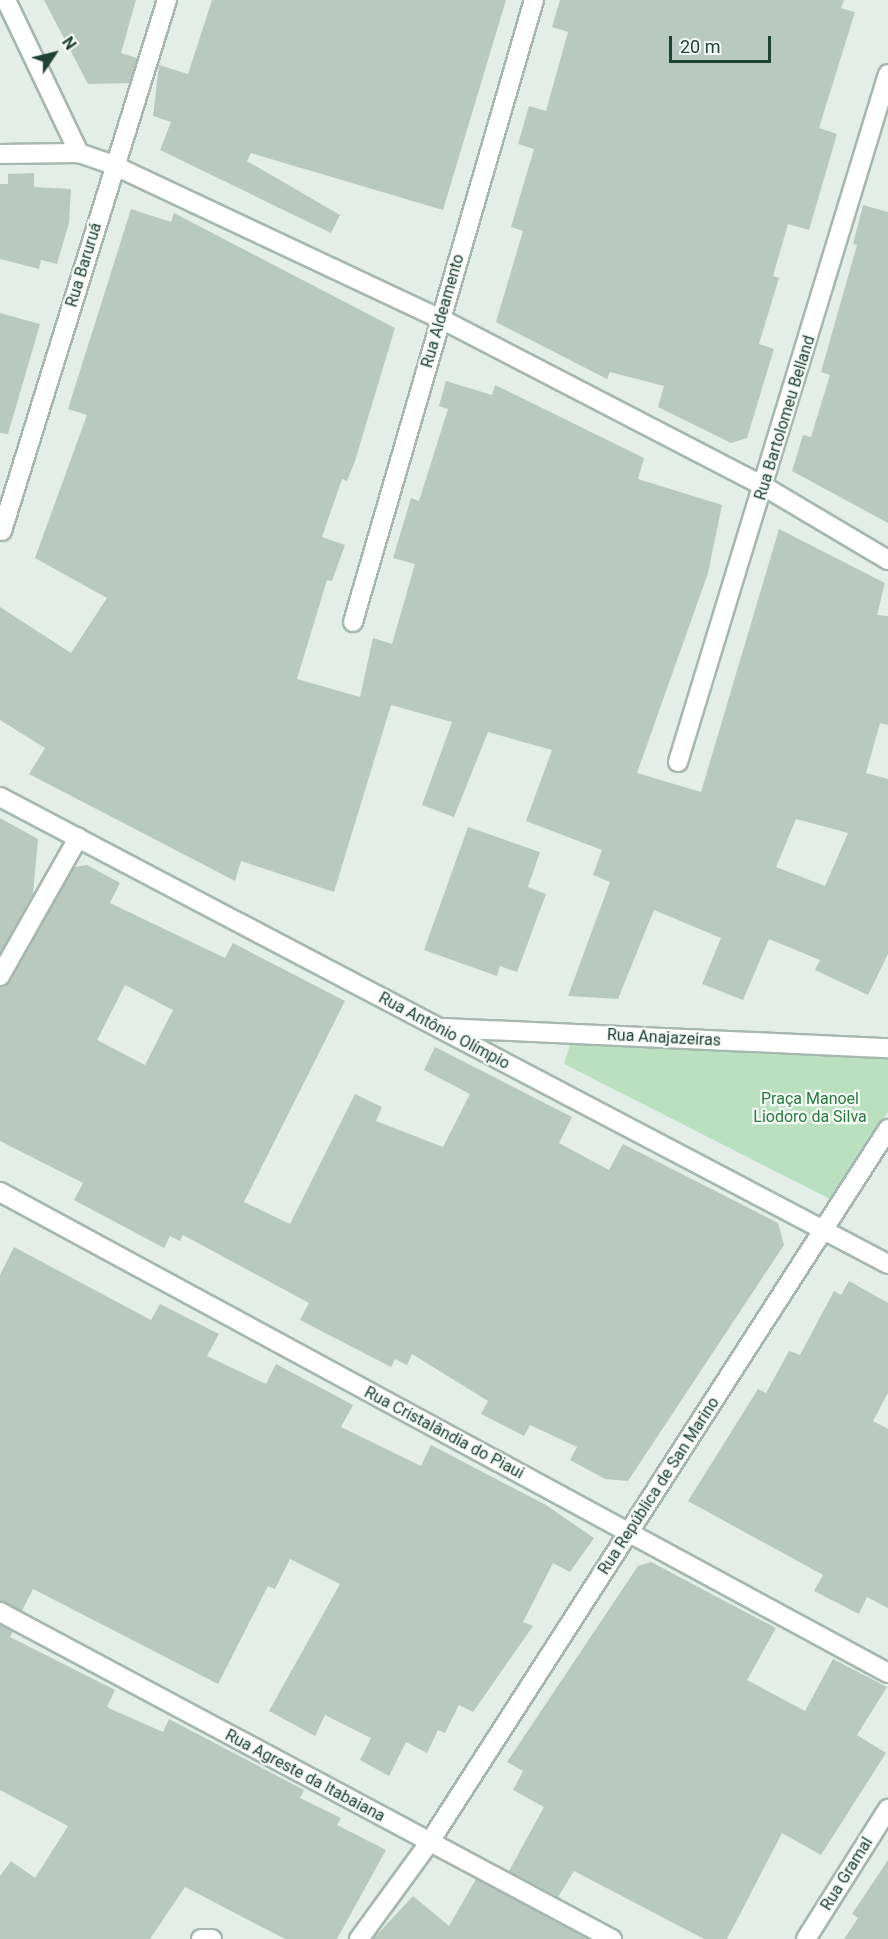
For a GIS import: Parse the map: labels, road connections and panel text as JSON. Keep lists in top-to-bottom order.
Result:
{
  "streets": {
    "street": [
      "Rua Baruruá",
      "Rua Aldeamento",
      "Rua Bartolomeu Belland",
      "Rua Antônio Olímpio",
      "Rua Anajazeiras",
      "Rua Cristalândia do Piaui",
      "Rua República de San Marino",
      "Rua Agreste da Itabaiana",
      "Rua Gramal"
    ]
  },
  "crossings": [
    ["Rua Antônio Olímpio", "Rua Anajazeiras"],
    ["Rua Antônio Olímpio", "Rua República de San Marino"],
    ["Rua Cristalândia do Piaui", "Rua República de San Marino"],
    ["Rua República de San Marino", "Rua Agreste da Itabaiana"]
  ],
  "parks": ["Praça Manoel Liodoro da Silva"],
  "scale_bar": "20 m",
  "north": "top right"
}
